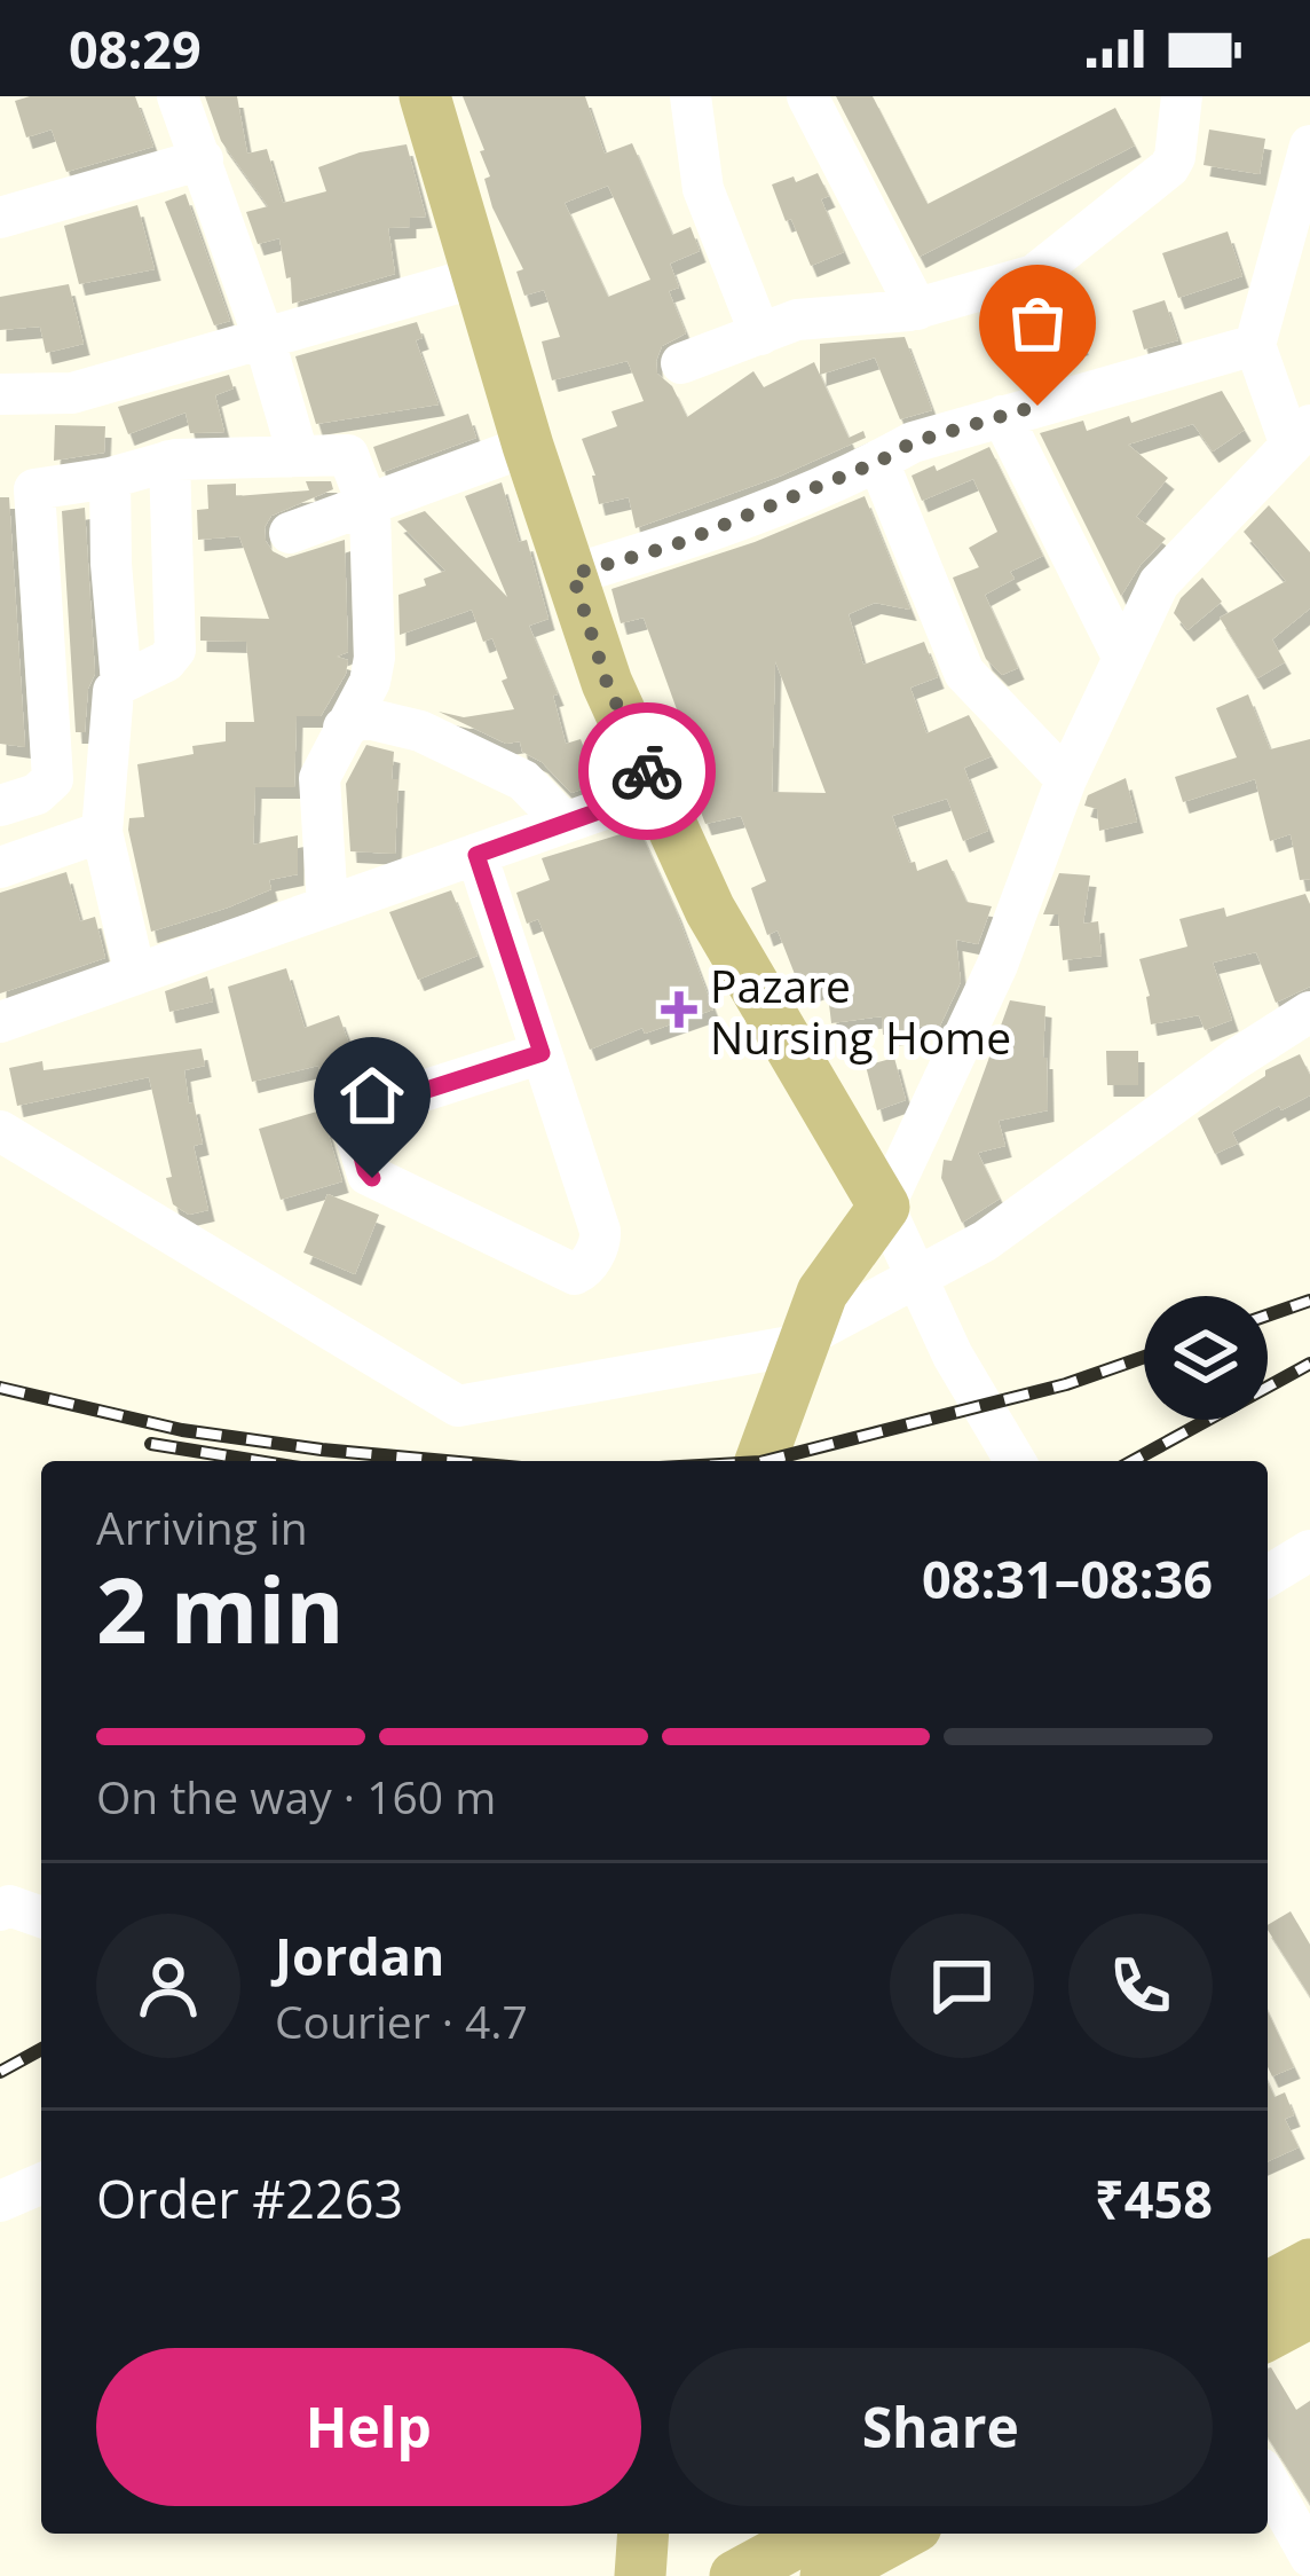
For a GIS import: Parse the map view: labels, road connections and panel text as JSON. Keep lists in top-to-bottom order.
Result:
{
  "places": {
    "health": ["Pazare Nursing Home"]
  },
  "page": {
    "status": "08:29",
    "heading": ["2 min", "Arriving in", "08:31–08:36"],
    "panel": [
      "Jordan",
      "Courier · 4.7",
      "Order #2263",
      "₹458"
    ],
    "bar": "On the way · 160 m",
    "buttons": ["Help", "Share"]
  }
}
